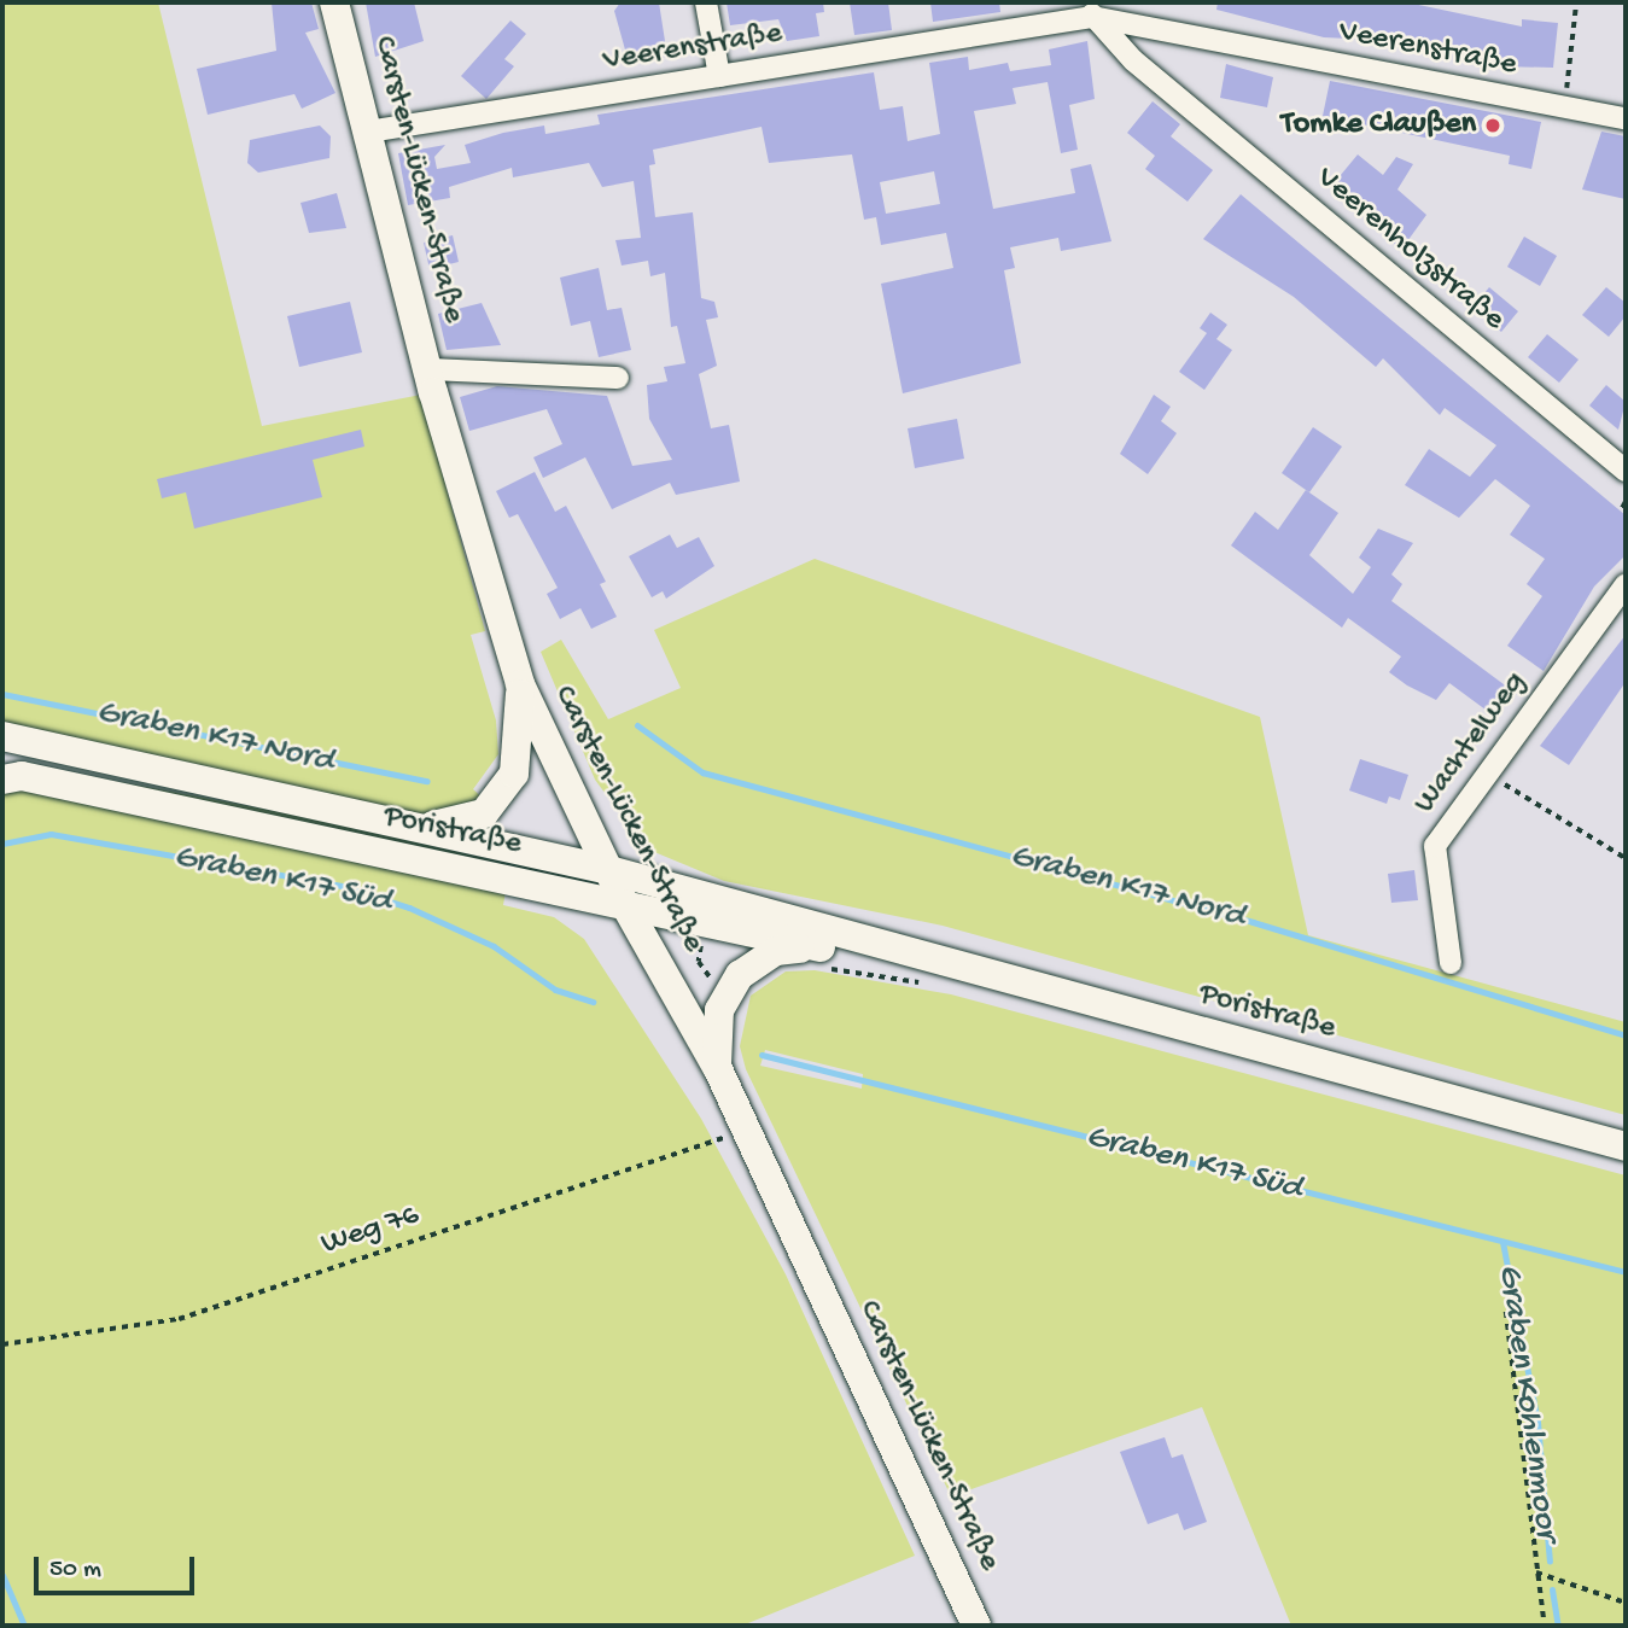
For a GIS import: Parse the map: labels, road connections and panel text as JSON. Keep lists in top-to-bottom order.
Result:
{
  "streets": {
    "main road": ["Carsten-Lücken-Straße", "Poristraße"],
    "street": ["Veerenstraße", "Veerenholzstraße", "Wachtelweg"],
    "path": ["Weg 76"]
  },
  "crossings": [
    ["Veerenstraße", "Carsten-Lücken-Straße"],
    ["Veerenstraße", "Veerenholzstraße"],
    ["Carsten-Lücken-Straße", "Poristraße"],
    ["Carsten-Lücken-Straße", "Weg 76"]
  ],
  "water": ["Graben K17 Nord", "Graben K17 Süd", "Graben Kohlenmoor"],
  "places": ["Tomke Claußen"],
  "scale_bar": "50 m"
}
